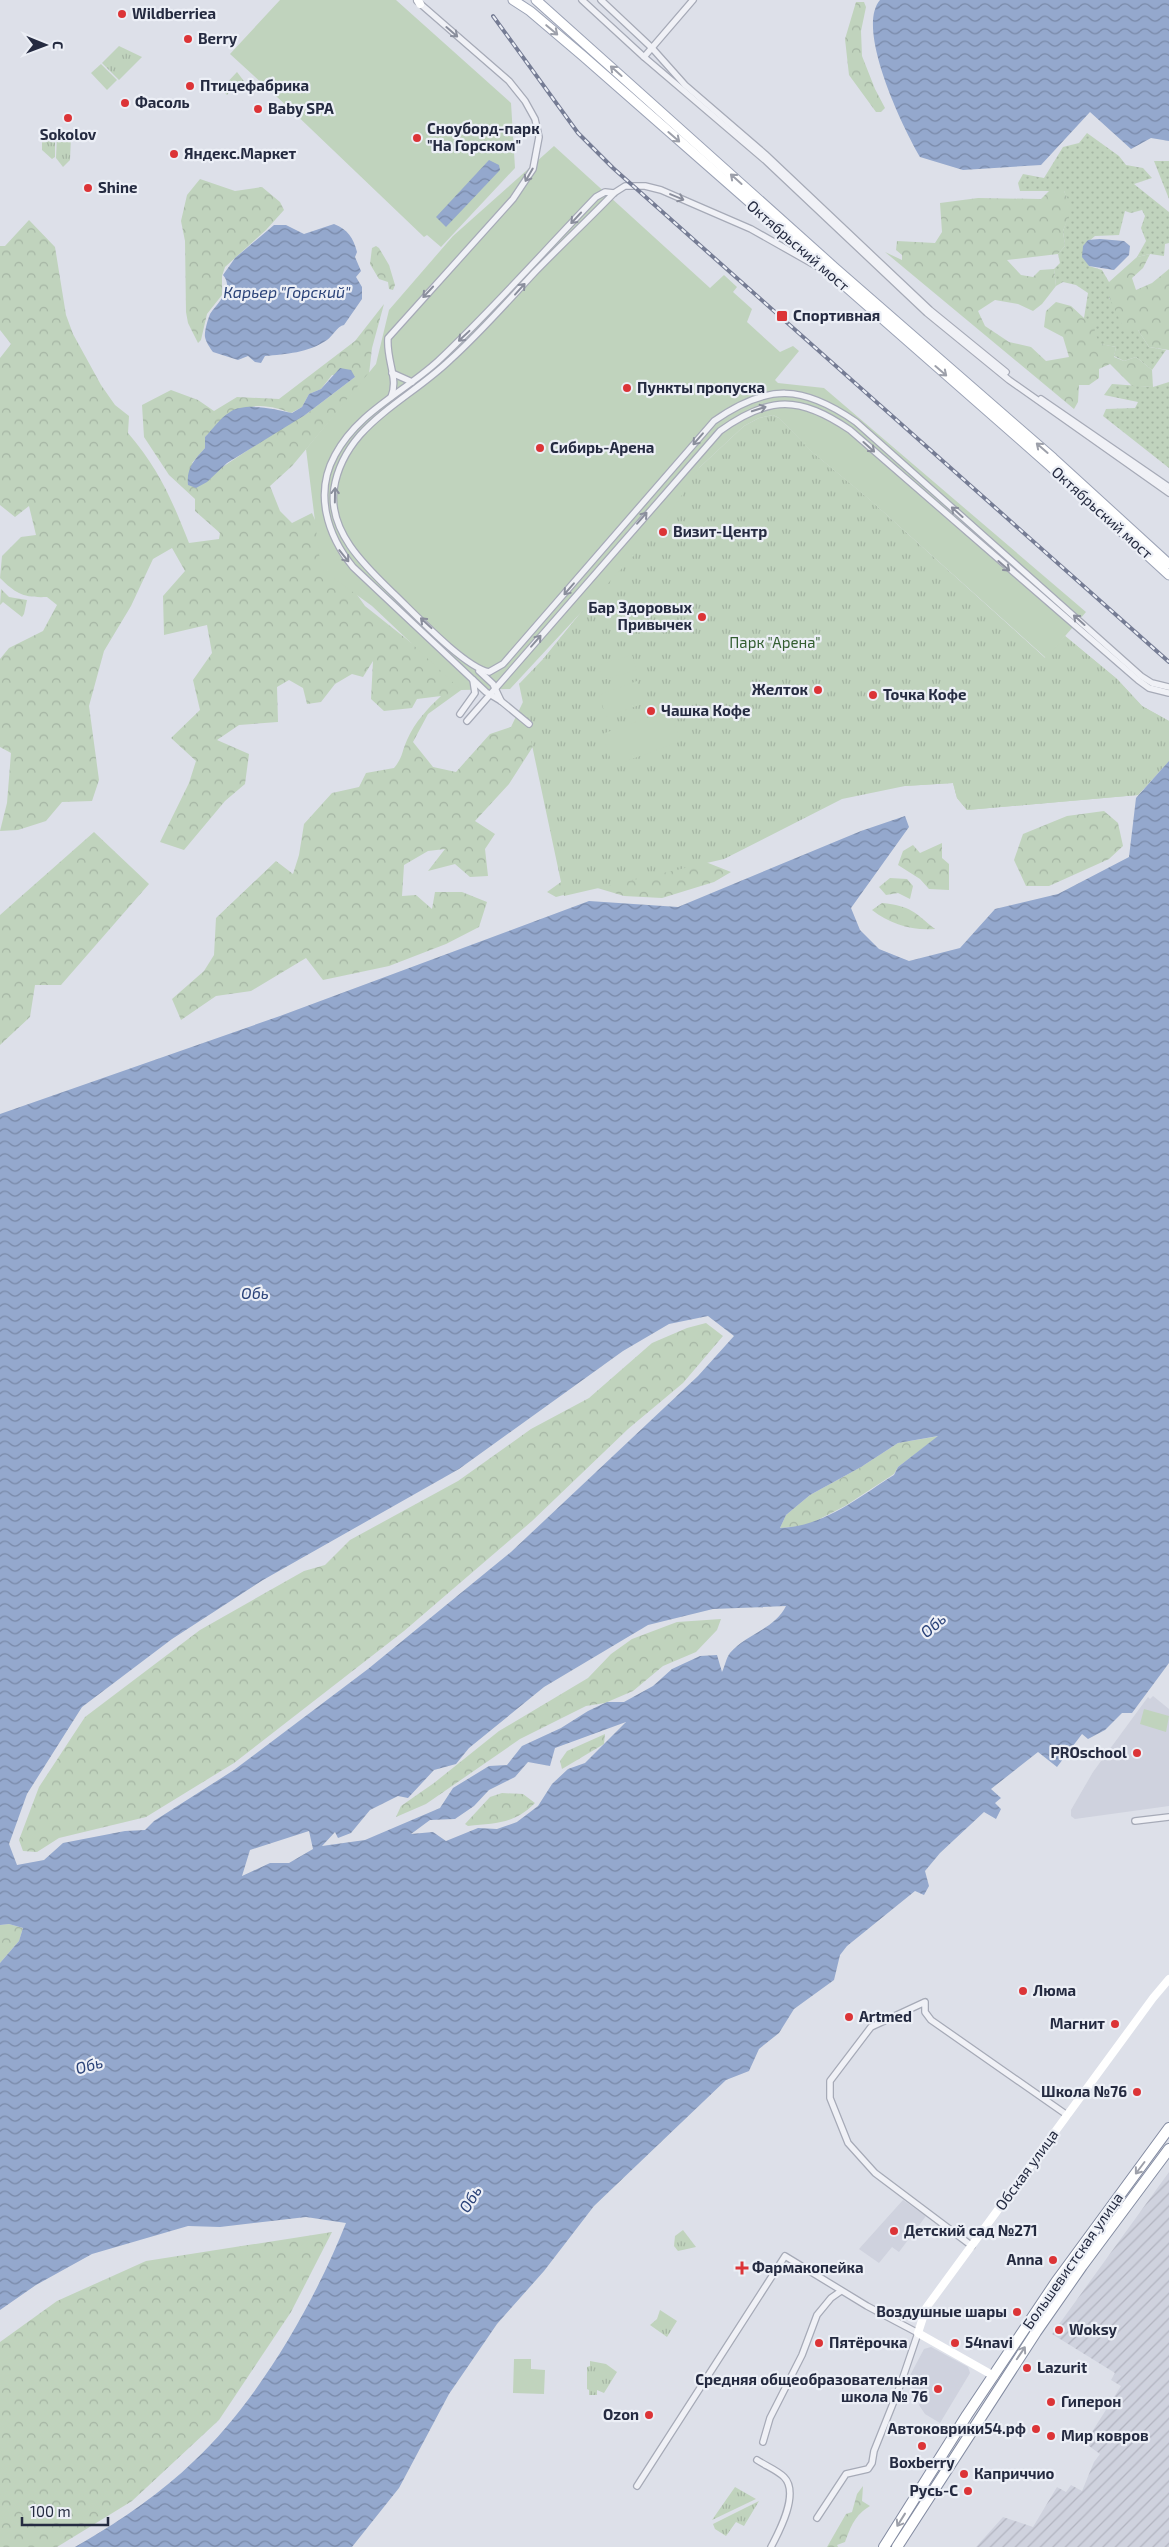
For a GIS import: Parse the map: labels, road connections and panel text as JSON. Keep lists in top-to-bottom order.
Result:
{
  "streets": {
    "highway": ["Большевистская улица"],
    "main road": ["Октябрьский мост"],
    "street": ["Обская улица"]
  },
  "water": ["Карьер \"Горский\"", "Обь"],
  "parks": ["Парк \"Арена\""],
  "places": {
    "other": [
      "Wildberriea",
      "Berry",
      "Птицефабрика",
      "Фасоль",
      "Baby SPA",
      "Sokolov",
      "Сноуборд-парк \"На Горском\"",
      "Яндекс.Маркет",
      "Shine",
      "Пункты пропуска",
      "Сибирь-Арена",
      "Визит-Центр",
      "Бар Здоровых Привычек",
      "Желток",
      "Точка Кофе",
      "Чашка Кофе",
      "PROschool",
      "Люма",
      "Artmed",
      "Магнит",
      "Школа №76",
      "Детский сад №271",
      "Anna",
      "Воздушные шары",
      "Woksy",
      "Пятёрочка",
      "54navi",
      "Lazurit",
      "Средняя общеобразовательная школа № 76",
      "Гиперон",
      "Ozon",
      "Автоковрики54.рф",
      "Мир ковров",
      "Boxberry",
      "Каприччио",
      "Русь-С"
    ],
    "transit": ["Спортивная"],
    "health": ["Фармакопейка"]
  },
  "scale_bar": "100 m",
  "north": "right"
}
